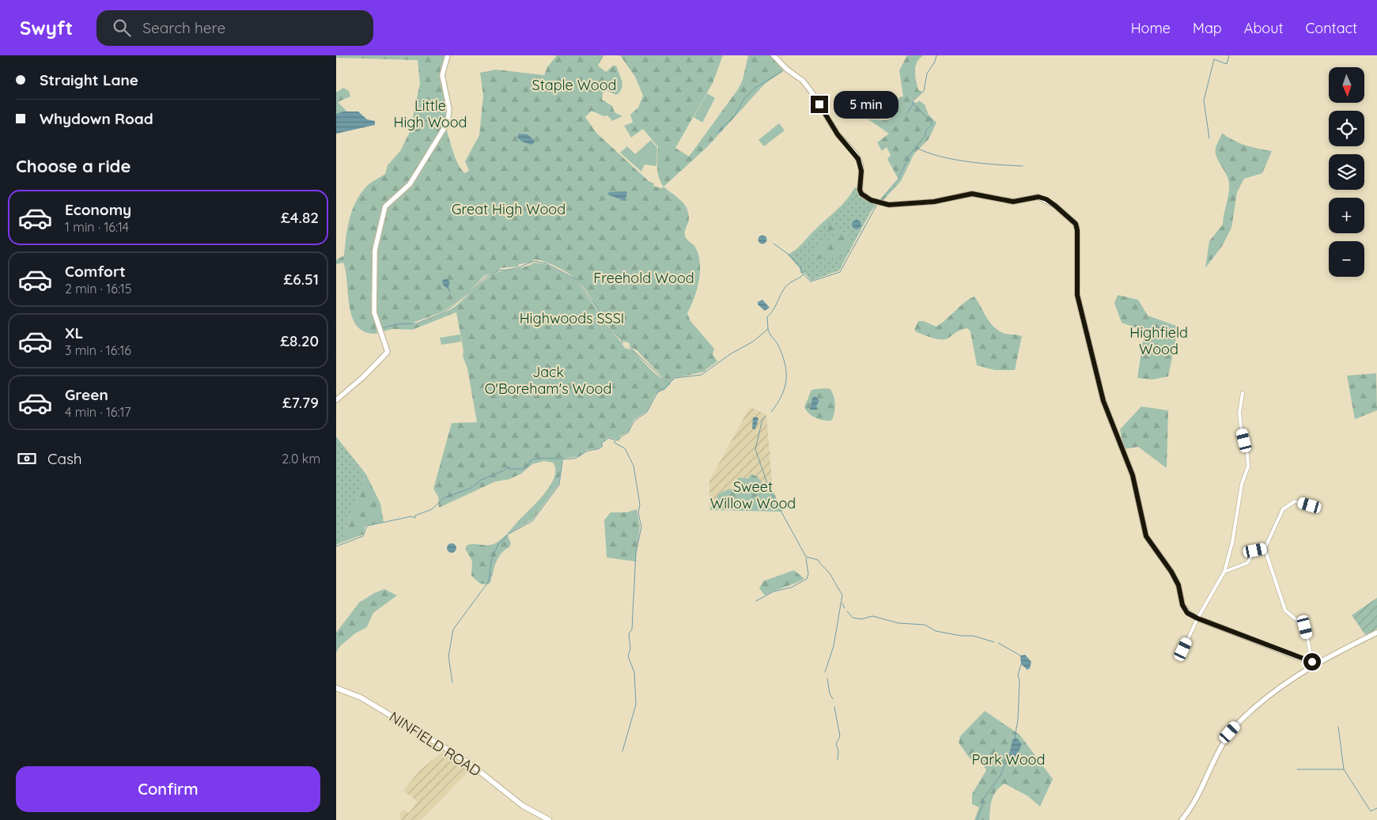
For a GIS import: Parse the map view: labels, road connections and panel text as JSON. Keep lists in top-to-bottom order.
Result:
{
  "streets": {
    "main road": ["NINFIELD ROAD"]
  },
  "parks": [
    "Staple Wood",
    "Little High Wood",
    "Great High Wood",
    "Freehold Wood",
    "Highwoods SSSI",
    "Highfield Wood",
    "Jack O'Boreham's Wood",
    "Sweet Willow Wood",
    "Park Wood"
  ],
  "north": "bottom",
  "page": {
    "header": "Swyft",
    "search": "Search here",
    "nav": [
      "Home",
      "Map",
      "About",
      "Contact"
    ],
    "banner": ["Straight Lane", "Whydown Road"],
    "map_buttons": ["+", "−"],
    "bubble": "5 min",
    "heading": "Choose a ride",
    "list": [
      {
        "name": "Economy",
        "note": "1 min · 16:14",
        "value": "£4.82"
      },
      {
        "name": "Comfort",
        "note": "2 min · 16:15",
        "value": "£6.51"
      },
      {
        "name": "XL",
        "note": "3 min · 16:16",
        "value": "£8.20"
      },
      {
        "name": "Green",
        "note": "4 min · 16:17",
        "value": "£7.79"
      }
    ],
    "pay": ["Cash", "2.0 km"],
    "buttons": "Confirm"
  }
}
